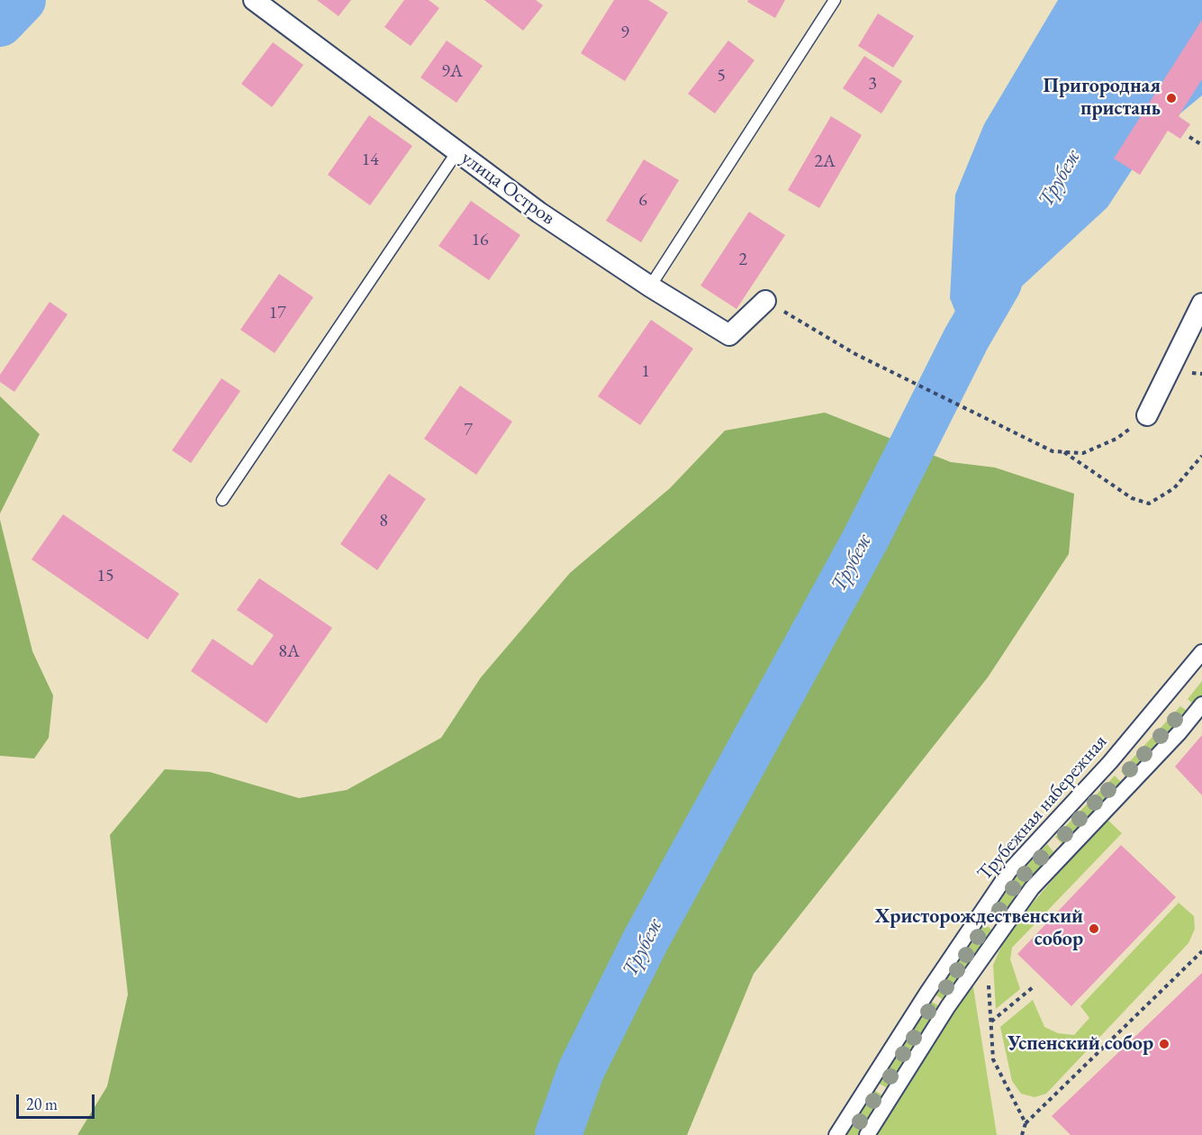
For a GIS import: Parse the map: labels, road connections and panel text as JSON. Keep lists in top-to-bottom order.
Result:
{
  "streets": {
    "street": ["улица Остров", "Трубежная набережная"]
  },
  "water": ["Трубеж"],
  "places": ["Пригородная пристань", "Христорождественский собор", "Успенский собор"],
  "house_numbers": [
    "9",
    "9А",
    "5",
    "3",
    "14",
    "2А",
    "6",
    "16",
    "2",
    "17",
    "1",
    "7",
    "8",
    "15",
    "8А"
  ],
  "scale_bar": "20 m"
}
